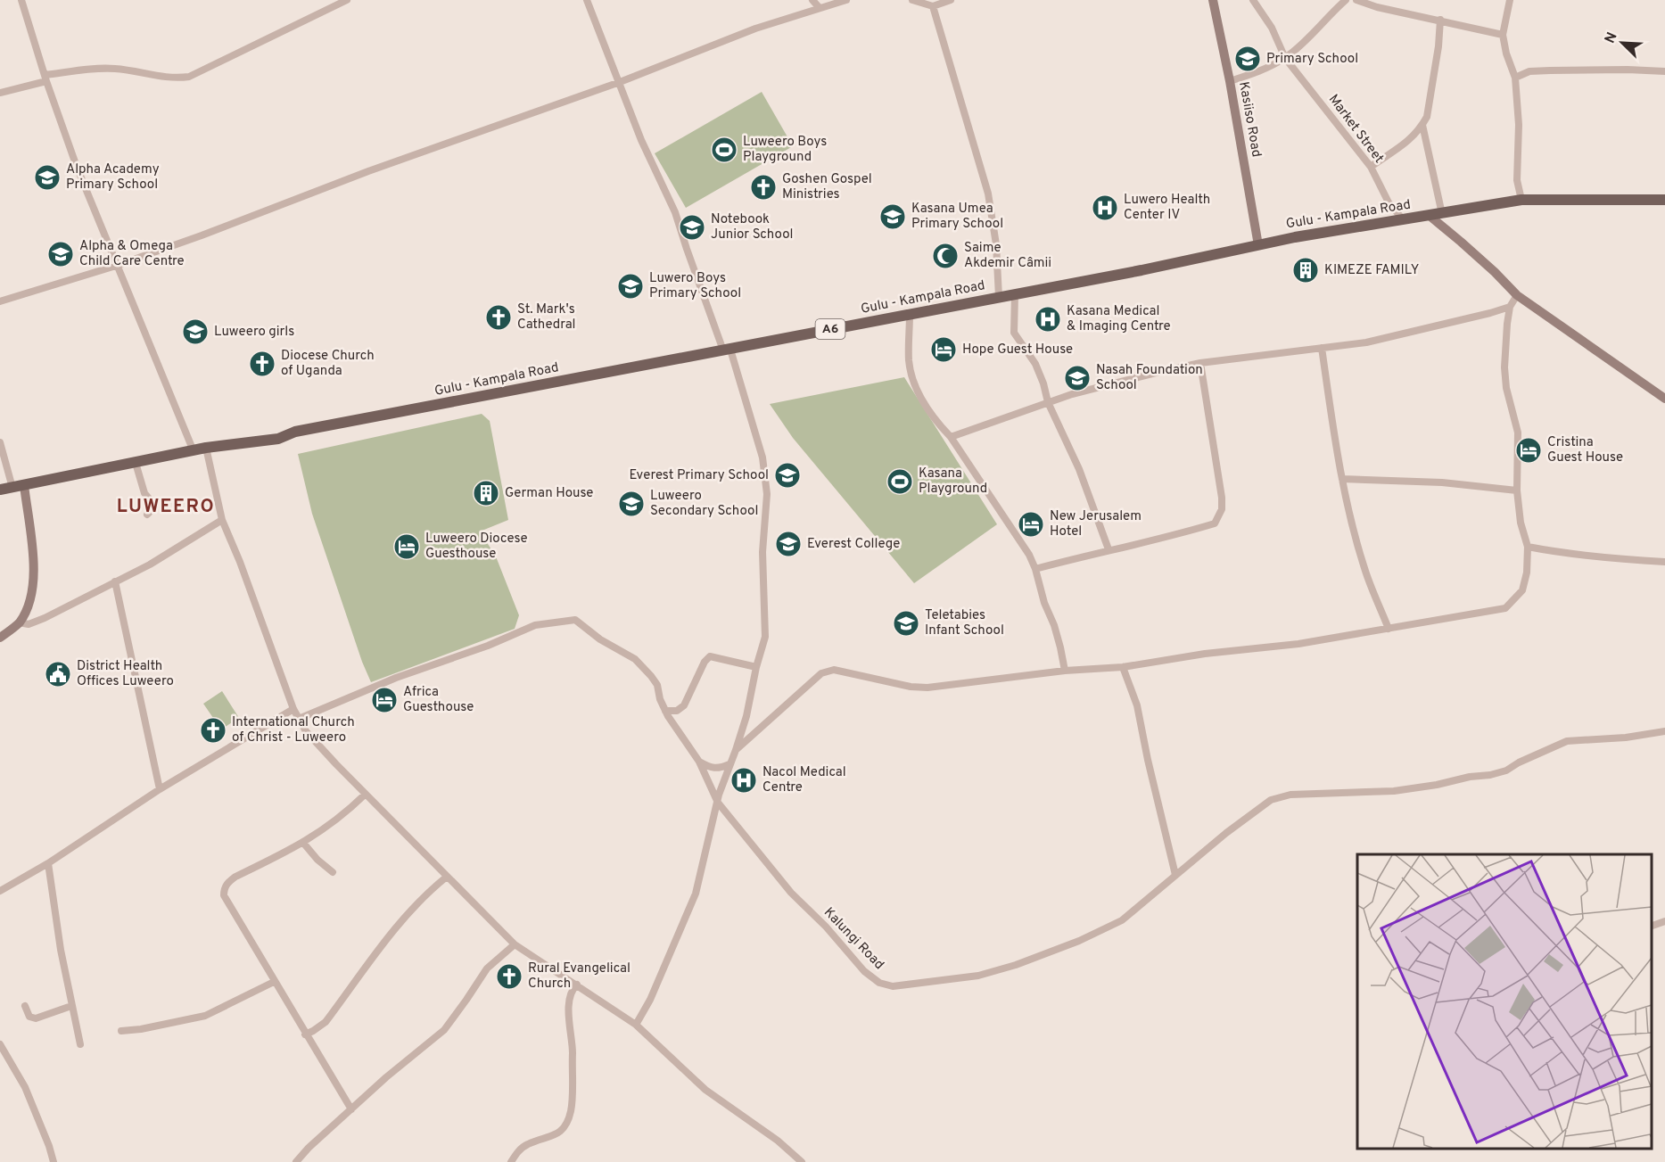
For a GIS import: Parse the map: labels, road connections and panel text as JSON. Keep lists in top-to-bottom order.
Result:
{
  "streets": {
    "main road": ["Kasiiso Road", "Gulu - Kampala Road", "A6"],
    "street": ["Market Street", "Kalungi Road"]
  },
  "crossings": [
    ["Kasiiso Road", "Gulu - Kampala Road"],
    ["Market Street", "Gulu - Kampala Road"]
  ],
  "districts": ["LUWEERO"],
  "places": {
    "school or university": [
      "Primary School",
      "Alpha Academy Primary School",
      "Kasana Umea Primary School",
      "Notebook Junior School",
      "Alpha & Omega Child Care Centre",
      "Luwero Boys Primary School",
      "Luweero girls",
      "Nasah Foundation School",
      "Everest Primary School",
      "Luweero Secondary School",
      "Everest College",
      "Teletabies Infant School"
    ],
    "sports": ["Luweero Boys Playground", "Kasana Playground"],
    "church": [
      "Goshen Gospel Ministries",
      "St. Mark's Cathedral",
      "Diocese Church of Uganda",
      "International Church of Christ - Luweero",
      "Rural Evangelical Church"
    ],
    "hospital": ["Luwero Health Center IV", "Kasana Medical & Imaging Centre", "Nacol Medical Centre"],
    "mosque": ["Saime Akdemir Câmii"],
    "building": ["KIMEZE FAMILY", "German House"],
    "hotel": [
      "Hope Guest House",
      "Cristina Guest House",
      "New Jerusalem Hotel",
      "Luweero Diocese Guesthouse",
      "Africa Guesthouse"
    ],
    "public building": ["District Health Offices Luweero"]
  },
  "north": "top left"
}
